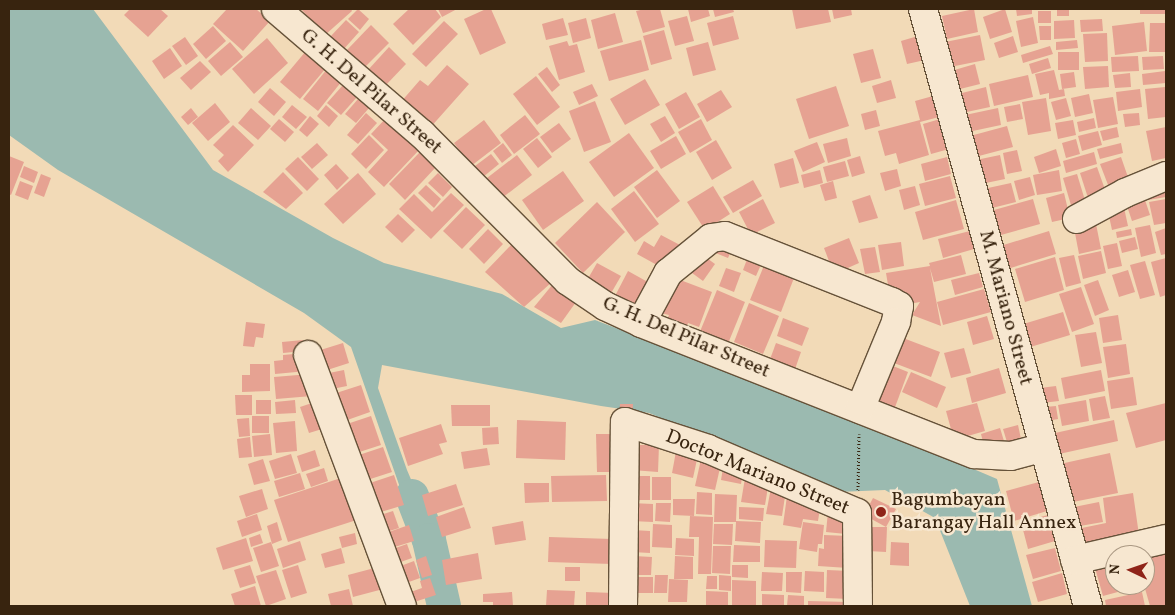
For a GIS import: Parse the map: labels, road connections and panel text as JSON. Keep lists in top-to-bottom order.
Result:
{
  "streets": {
    "street": ["G. H. Del Pilar Street", "M. Mariano Street", "Doctor Mariano Street"]
  },
  "crossings": [
    ["G. H. Del Pilar Street", "M. Mariano Street"]
  ],
  "places": ["Bagumbayan Barangay Hall Annex"],
  "north": "left"
}
